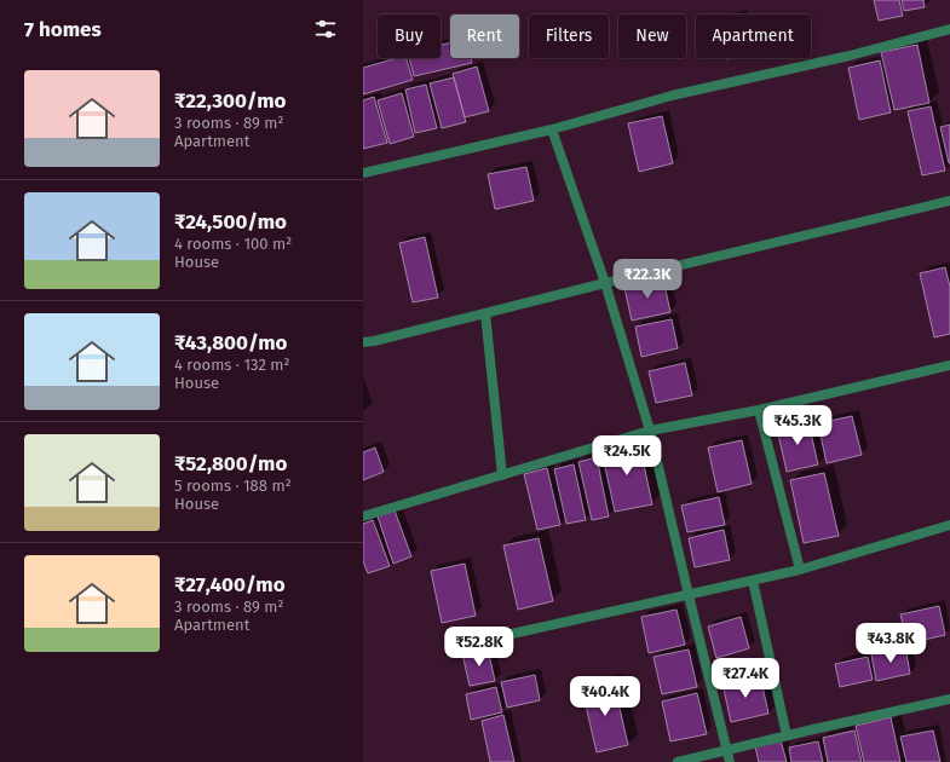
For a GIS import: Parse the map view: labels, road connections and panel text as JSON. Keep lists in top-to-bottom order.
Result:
{
  "page": {
    "heading": "7 homes",
    "chip": [
      "Buy",
      "Rent",
      "Filters",
      "New",
      "Apartment"
    ],
    "list": [
      {
        "name": "₹22,300/mo",
        "note": "3 rooms · 89 m² · Apartment"
      },
      {
        "name": "₹24,500/mo",
        "note": "4 rooms · 100 m² · House"
      },
      {
        "name": "₹43,800/mo",
        "note": "4 rooms · 132 m² · House"
      },
      {
        "name": "₹52,800/mo",
        "note": "5 rooms · 188 m² · House"
      },
      {
        "name": "₹27,400/mo",
        "note": "3 rooms · 89 m² · Apartment"
      }
    ],
    "price": [
      "₹22.3K",
      "₹45.3K",
      "₹24.5K",
      "₹43.8K",
      "₹52.8K",
      "₹27.4K",
      "₹40.4K"
    ]
  }
}
